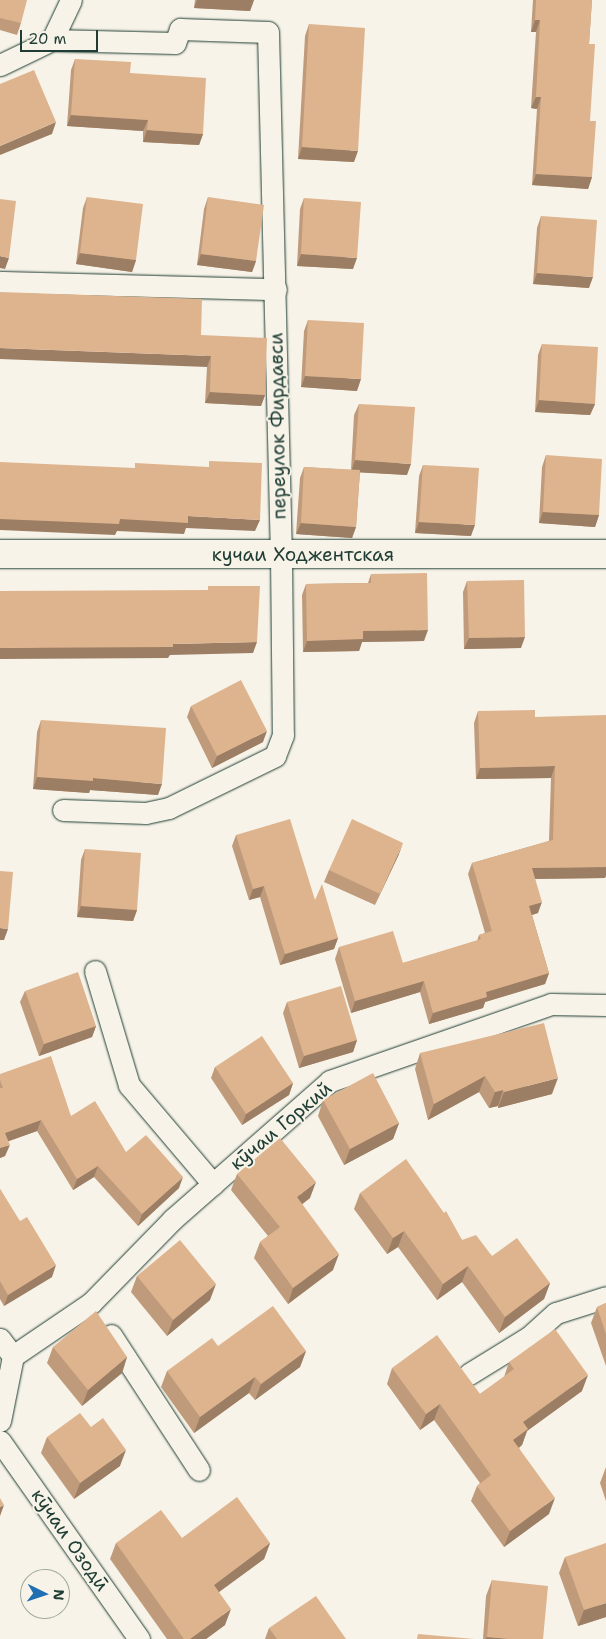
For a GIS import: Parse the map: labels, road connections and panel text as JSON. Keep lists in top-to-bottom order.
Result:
{
  "streets": {
    "main road": ["кучаи Ходжентская"],
    "street": ["переулок Фирдавси", "кӯчаи Горкий", "кӯчаи Озодӣ"]
  },
  "crossings": [
    ["переулок Фирдавси", "кучаи Ходжентская"]
  ],
  "scale_bar": "20 m",
  "north": "right"
}
